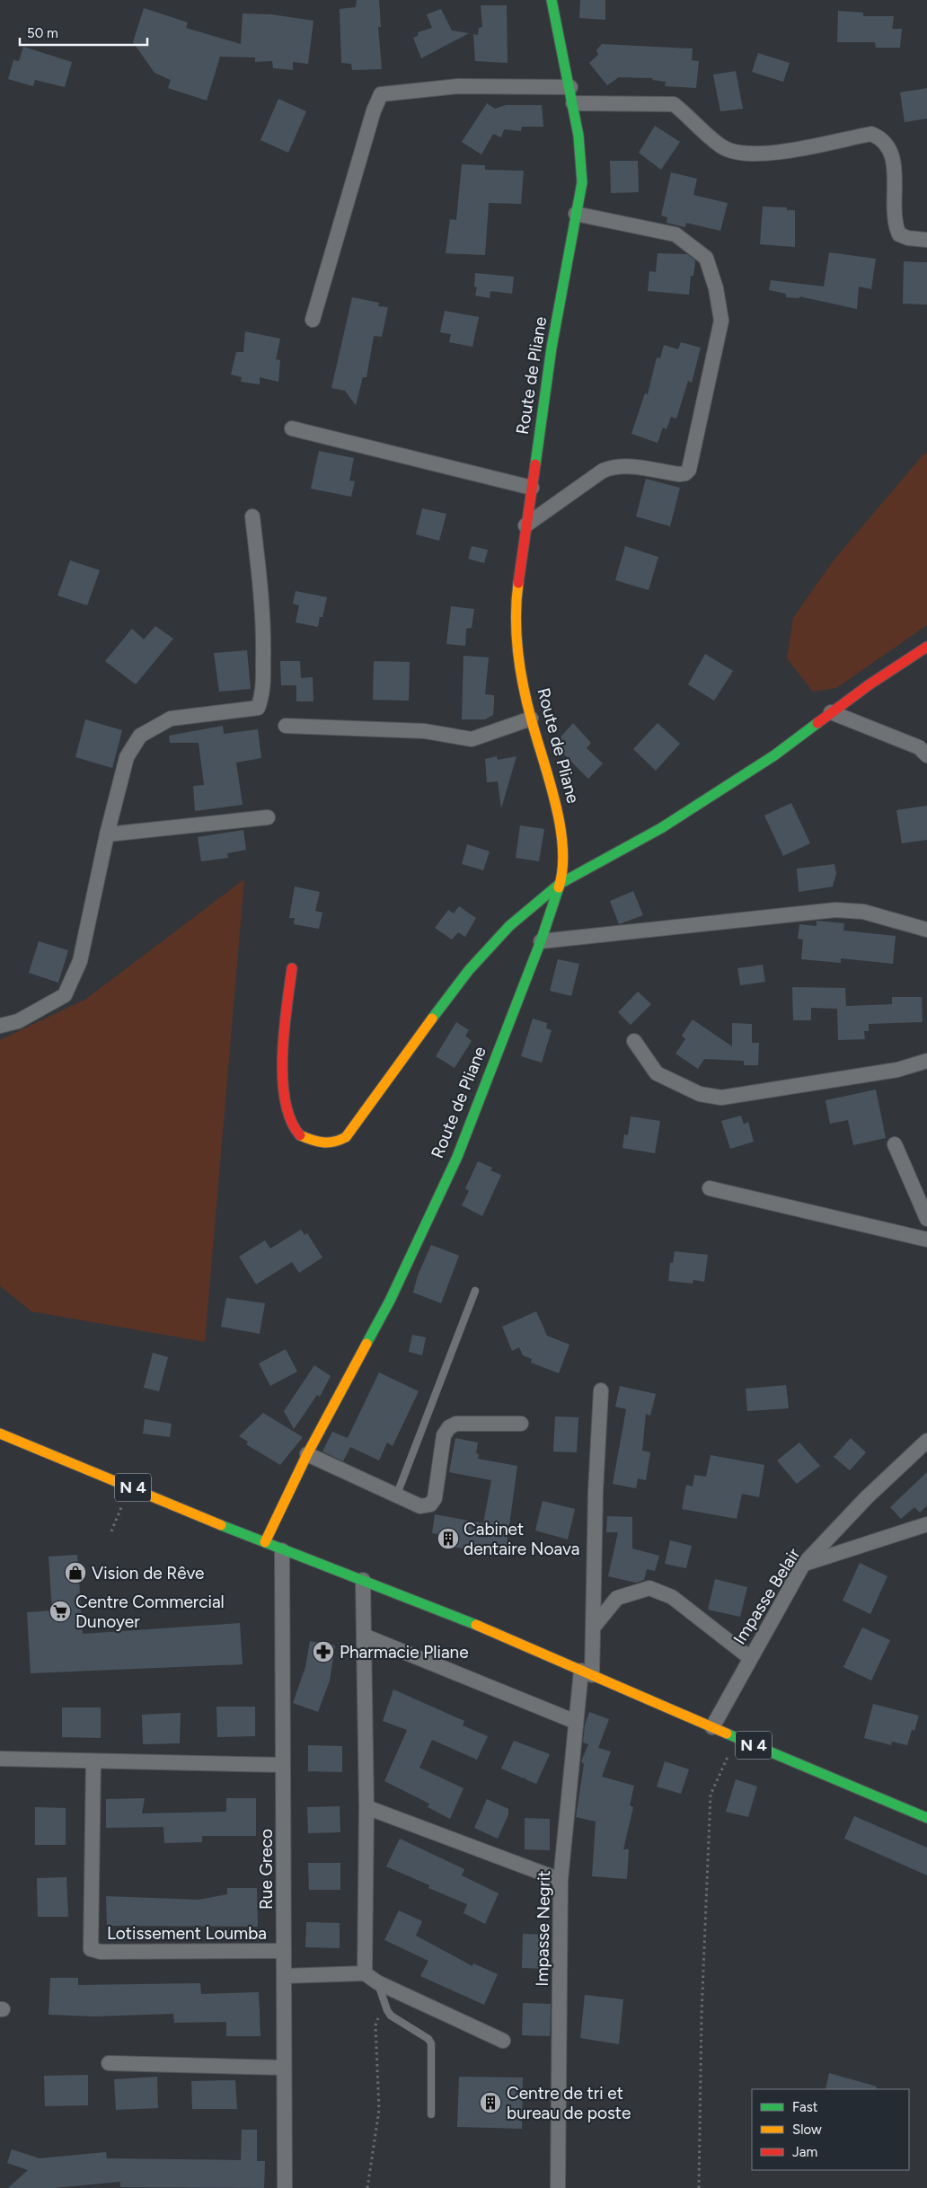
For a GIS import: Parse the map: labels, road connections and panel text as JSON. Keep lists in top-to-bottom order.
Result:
{
  "streets": {
    "street": [
      "Route de Pliane",
      "N 4",
      "Impasse Belair",
      "Rue Greco",
      "Impasse Negrit",
      "Lotissement Loumba"
    ]
  },
  "crossings": [
    ["Route de Pliane", "N 4"],
    ["N 4", "Impasse Belair"],
    ["N 4", "Rue Greco"],
    ["N 4", "Impasse Negrit"],
    ["Rue Greco", "Lotissement Loumba"]
  ],
  "places": {
    "building": ["Cabinet dentaire Noava", "Centre de tri et bureau de poste"],
    "shop": ["Vision de Rêve"],
    "supermarket": ["Centre Commercial Dunoyer"],
    "pharmacy": ["Pharmacie Pliane"]
  },
  "legend": ["Fast", "Slow", "Jam"],
  "scale_bar": "50 m"
}
